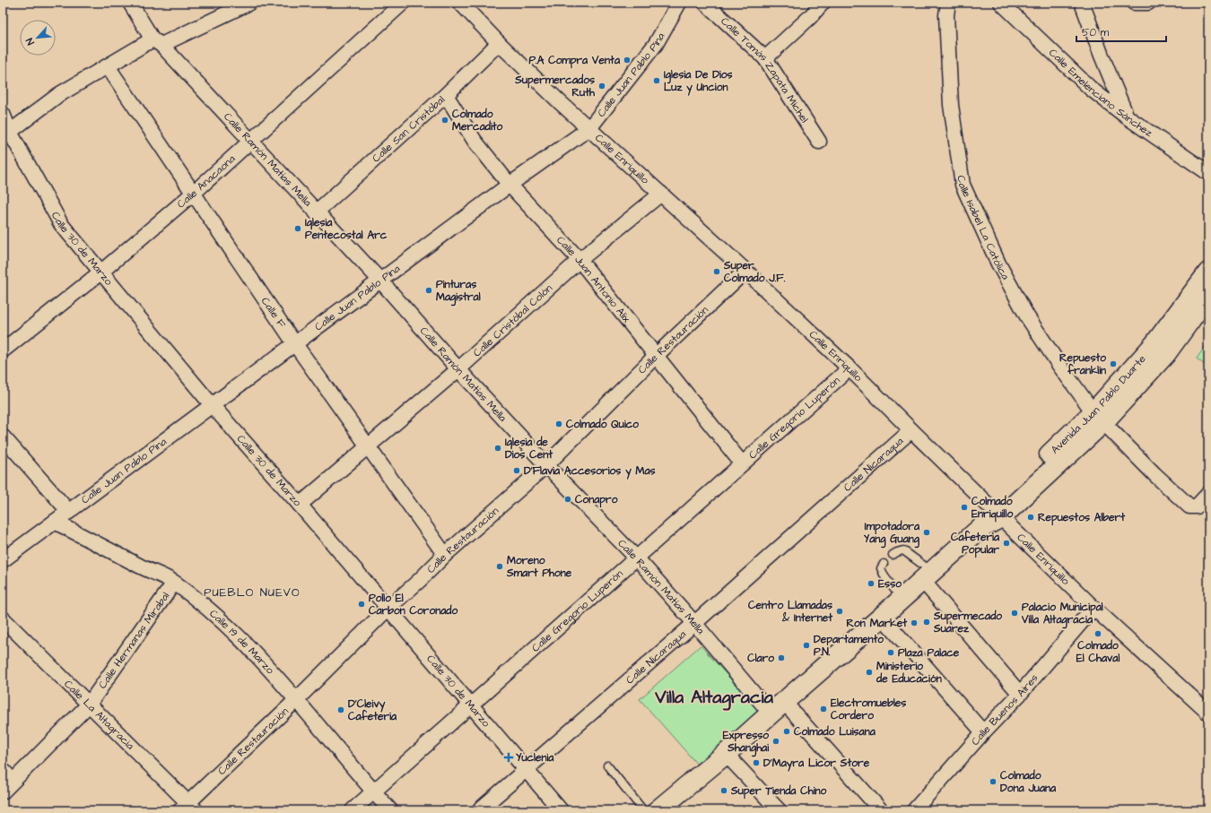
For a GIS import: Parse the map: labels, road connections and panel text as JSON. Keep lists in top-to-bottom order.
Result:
{
  "streets": {
    "main road": ["Avenida Juan Pablo Duarte"],
    "street": [
      "Calle Tomás Zapata Michel",
      "Calle Juan Pablo Pina",
      "Calle Emelenciano Sánchez",
      "Calle San Cristóbal",
      "Calle Enriquillo",
      "Calle Ramón Matías Mella",
      "Calle Anacaona",
      "Calle Isabel La Católica",
      "Calle 30 de Marzo",
      "Calle Juan Antonio Alix",
      "Calle F",
      "Calle Cristóbal Colón",
      "Calle Restauración",
      "Calle Gregorio Luperón",
      "Calle Nicaragua",
      "Calle Hermanas Mirabal",
      "Calle 19 de Marzo",
      "Calle Buenos Aires",
      "Calle La Altagracia"
    ]
  },
  "crossings": [
    ["Calle Juan Pablo Pina", "Calle Enriquillo"],
    ["Calle Juan Pablo Pina", "Calle Ramón Matías Mella"],
    ["Calle Juan Pablo Pina", "Calle 30 de Marzo"],
    ["Calle Juan Pablo Pina", "Calle Juan Antonio Alix"],
    ["Calle Juan Pablo Pina", "Calle F"],
    ["Calle Juan Pablo Pina", "Calle 19 de Marzo"],
    ["Calle San Cristóbal", "Calle Enriquillo"],
    ["Calle San Cristóbal", "Calle Ramón Matías Mella"],
    ["Calle San Cristóbal", "Calle Juan Antonio Alix"],
    ["Calle Enriquillo", "Calle Cristóbal Colón"],
    ["Calle Enriquillo", "Calle Restauración"],
    ["Calle Enriquillo", "Avenida Juan Pablo Duarte"],
    ["Calle Enriquillo", "Calle Gregorio Luperón"],
    ["Calle Enriquillo", "Calle Nicaragua"],
    ["Calle Enriquillo", "Calle Buenos Aires"],
    ["Calle Ramón Matías Mella", "Calle Anacaona"],
    ["Calle Ramón Matías Mella", "Calle Cristóbal Colón"],
    ["Calle Ramón Matías Mella", "Calle Restauración"],
    ["Calle Ramón Matías Mella", "Avenida Juan Pablo Duarte"],
    ["Calle Ramón Matías Mella", "Calle Gregorio Luperón"],
    ["Calle Ramón Matías Mella", "Calle Nicaragua"],
    ["Calle Anacaona", "Calle 30 de Marzo"],
    ["Calle Anacaona", "Calle F"],
    ["Calle Isabel La Católica", "Avenida Juan Pablo Duarte"],
    ["Calle 30 de Marzo", "Calle Cristóbal Colón"],
    ["Calle 30 de Marzo", "Calle Restauración"],
    ["Calle 30 de Marzo", "Calle Gregorio Luperón"],
    ["Calle 30 de Marzo", "Calle Nicaragua"],
    ["Calle Juan Antonio Alix", "Calle Cristóbal Colón"],
    ["Calle Juan Antonio Alix", "Calle Restauración"],
    ["Calle Juan Antonio Alix", "Calle Gregorio Luperón"],
    ["Calle F", "Calle Cristóbal Colón"],
    ["Calle F", "Calle Restauración"],
    ["Calle Restauración", "Calle 19 de Marzo"],
    ["Calle Restauración", "Calle La Altagracia"],
    ["Calle Gregorio Luperón", "Calle 19 de Marzo"],
    ["Calle Hermanas Mirabal", "Calle 19 de Marzo"],
    ["Calle Hermanas Mirabal", "Calle La Altagracia"]
  ],
  "districts": ["PUEBLO NUEVO", "Villa Altagracia"],
  "places": {
    "other": [
      "P.A Compra Venta",
      "Iglesia De Dios Luz y Uncion",
      "Supermercados Ruth",
      "Colmado Mercadito",
      "Iglesia Pentecostal Arc",
      "Super Colmado J.F.",
      "Pinturas Magistral",
      "Repuesto franklin",
      "Colmado Quico",
      "Iglesia de Dios Cent",
      "D'Flavia Accesorios y Mas",
      "Conapro",
      "Colmado Enriquillo",
      "Repuestos Albert",
      "Impotadora Yang Guang",
      "Cafeteria Popular",
      "Moreno Smart Phone",
      "Esso",
      "Pollo El Carbon Coronado",
      "Centro Llamadas & Internet",
      "Palacio Municipal Villa Altagracia",
      "Supermecado Suarez",
      "Ron Market",
      "Colmado El Chaval",
      "Departamento P.N.",
      "Plaza Palace",
      "Claro",
      "Ministerio de Educación",
      "Electromuebles Cordero",
      "D'Cleivy Cafeteria",
      "Colmado Luisana",
      "Expresso Shanghai",
      "D'Mayra Licor Store",
      "Colmado Dona Juana",
      "Super Tienda Chino"
    ],
    "health": ["Yuclenia"]
  },
  "scale_bar": "50 m",
  "north": "bottom left"
}
